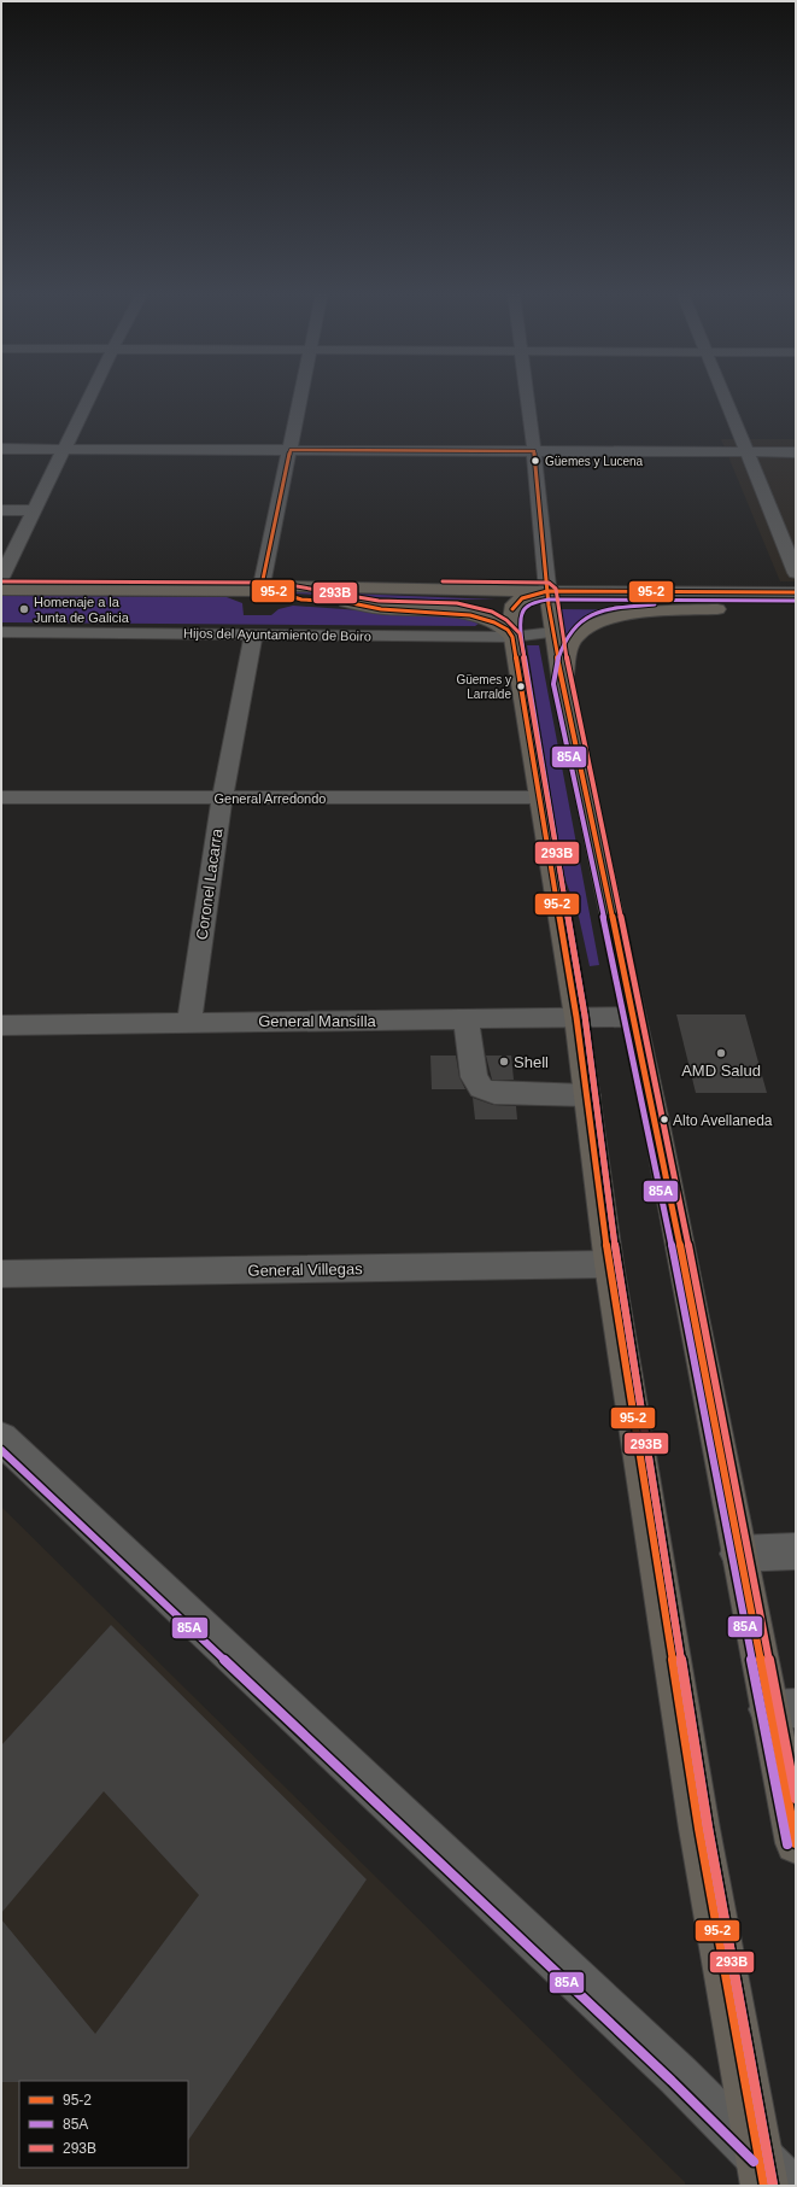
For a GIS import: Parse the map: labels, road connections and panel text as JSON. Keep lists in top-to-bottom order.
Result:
{
  "streets": {
    "street": [
      "Hijos del Ayuntamiento de Boiro",
      "General Arredondo",
      "Coronel Lacarra",
      "General Mansilla",
      "General Villegas"
    ]
  },
  "crossings": [
    ["Hijos del Ayuntamiento de Boiro", "Coronel Lacarra"],
    ["General Arredondo", "Coronel Lacarra"],
    ["Coronel Lacarra", "General Mansilla"]
  ],
  "places": [
    "Güemes y Lucena",
    "Homenaje a la Junta de Galicia",
    "Güemes y Larralde",
    "AMD Salud",
    "Shell",
    "Alto Avellaneda"
  ],
  "lines": ["transit line 95-2", "transit line 293B", "transit line 85A"],
  "legend": ["95-2", "85A", "293B"]
}
